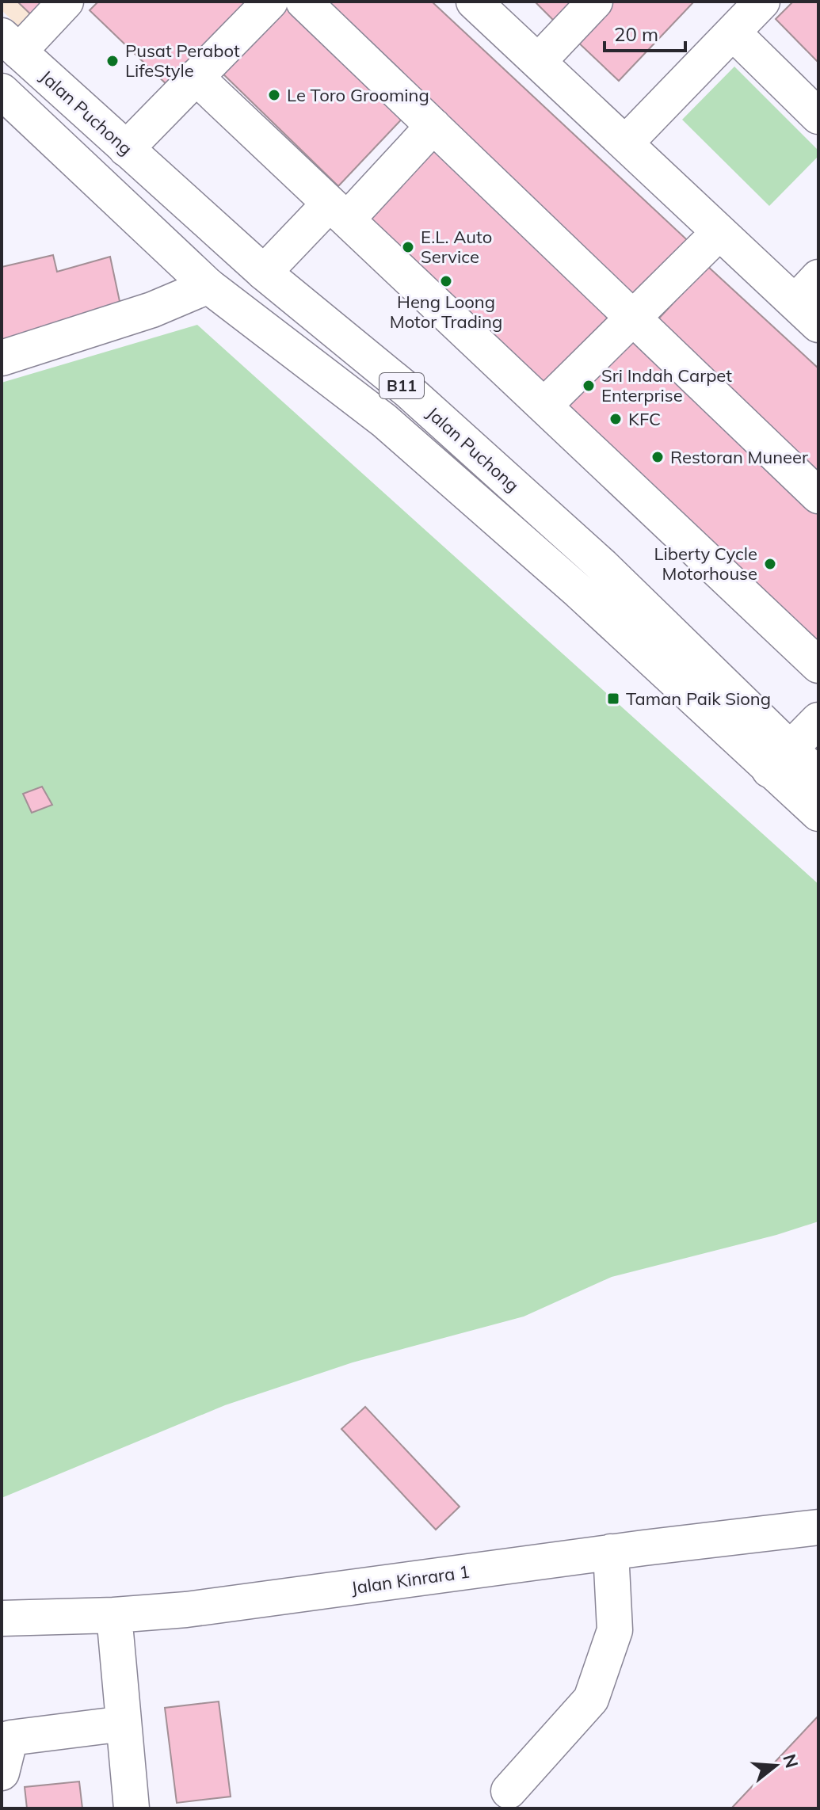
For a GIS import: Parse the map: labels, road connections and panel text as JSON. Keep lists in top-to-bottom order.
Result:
{
  "streets": {
    "street": ["Jalan Puchong", "B11", "Jalan Kinrara 1"]
  },
  "places": {
    "other": [
      "Pusat Perabot LifeStyle",
      "Le Toro Grooming",
      "E.L. Auto Service",
      "Heng Loong Motor Trading",
      "Sri Indah Carpet Enterprise",
      "KFC",
      "Restoran Muneer",
      "Liberty Cycle Motorhouse"
    ],
    "transit": ["Taman Paik Siong"]
  },
  "scale_bar": "20 m",
  "north": "right"
}
